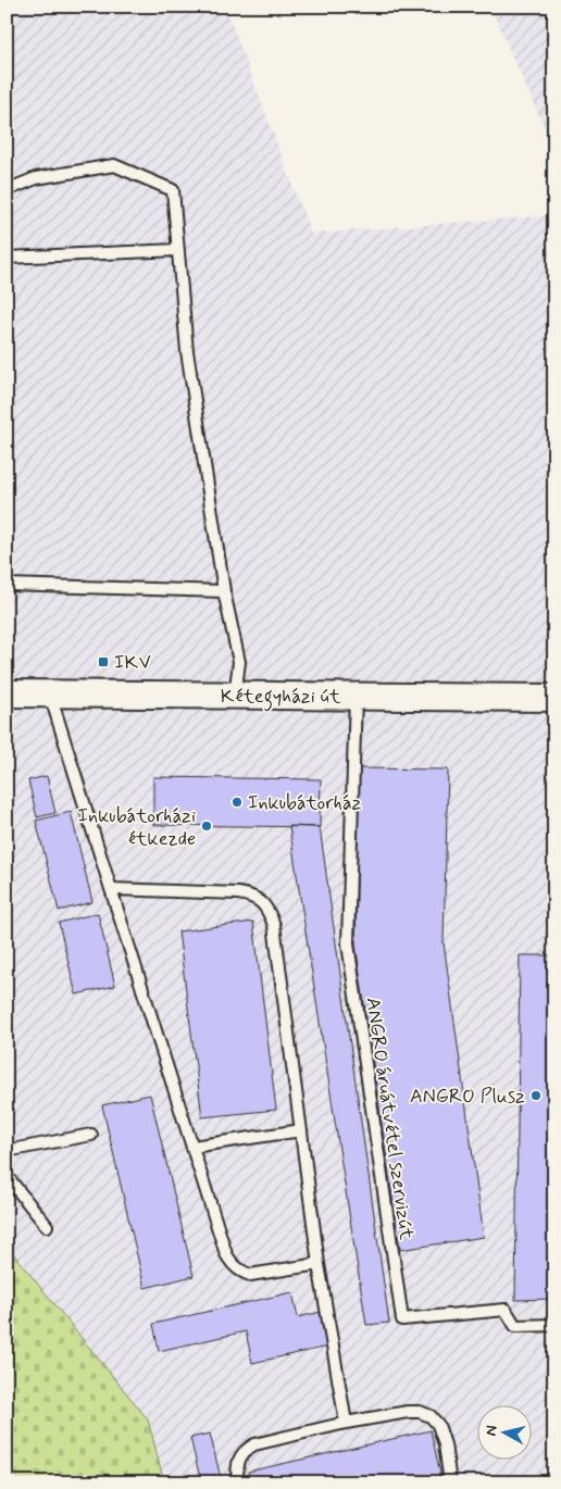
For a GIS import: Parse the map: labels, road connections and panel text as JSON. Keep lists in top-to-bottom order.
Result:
{
  "streets": {
    "street": ["Kétegyházi út"],
    "lane": ["ANGRO áruátvétel szervizút"]
  },
  "crossings": [
    ["Kétegyházi út", "ANGRO áruátvétel szervizút"]
  ],
  "places": {
    "transit": ["IKV"],
    "other": ["Inkubátorház", "Inkubátorházi étkezde", "ANGRO Plusz"]
  },
  "north": "left"
}
